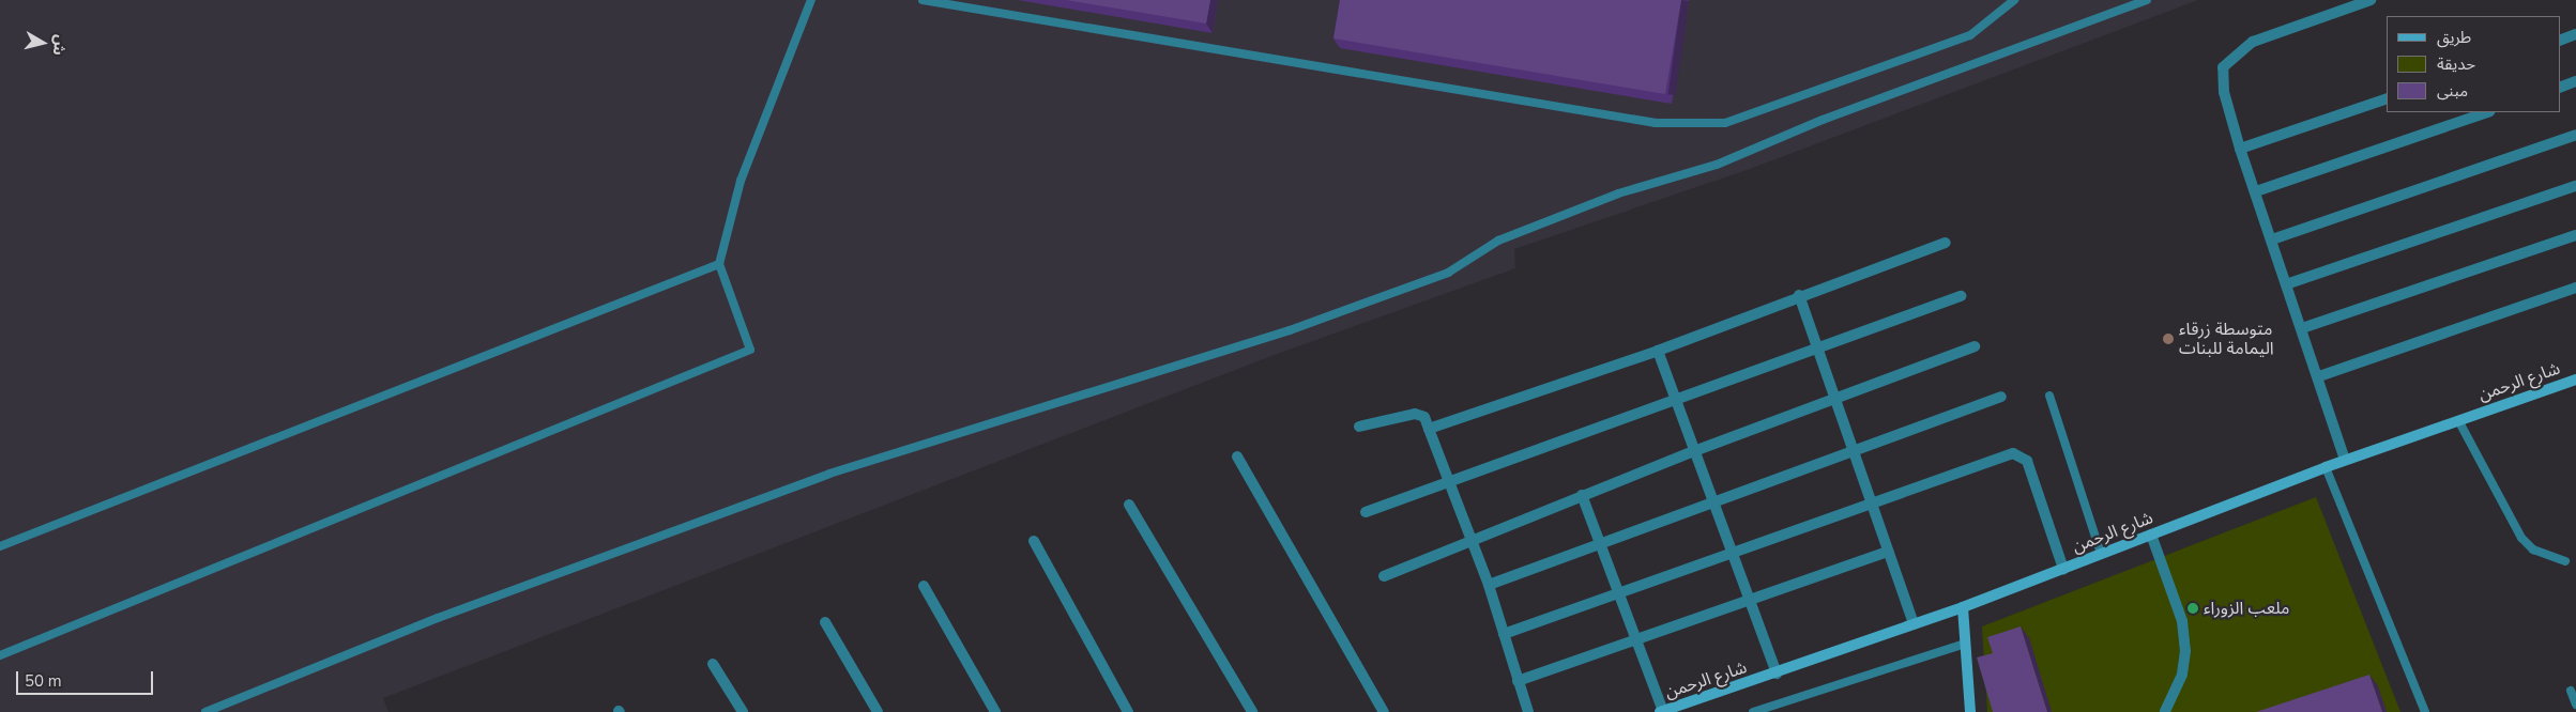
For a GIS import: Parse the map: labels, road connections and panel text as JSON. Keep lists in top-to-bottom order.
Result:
{
  "streets": {
    "street": ["شارع الرحمن"]
  },
  "places": ["متوسطة زرقاء اليمامة للبنات", "ملعب الزوراء"],
  "legend": ["طريق", "حديقة", "مبنى"],
  "scale_bar": "50 m",
  "north": "right"
}
